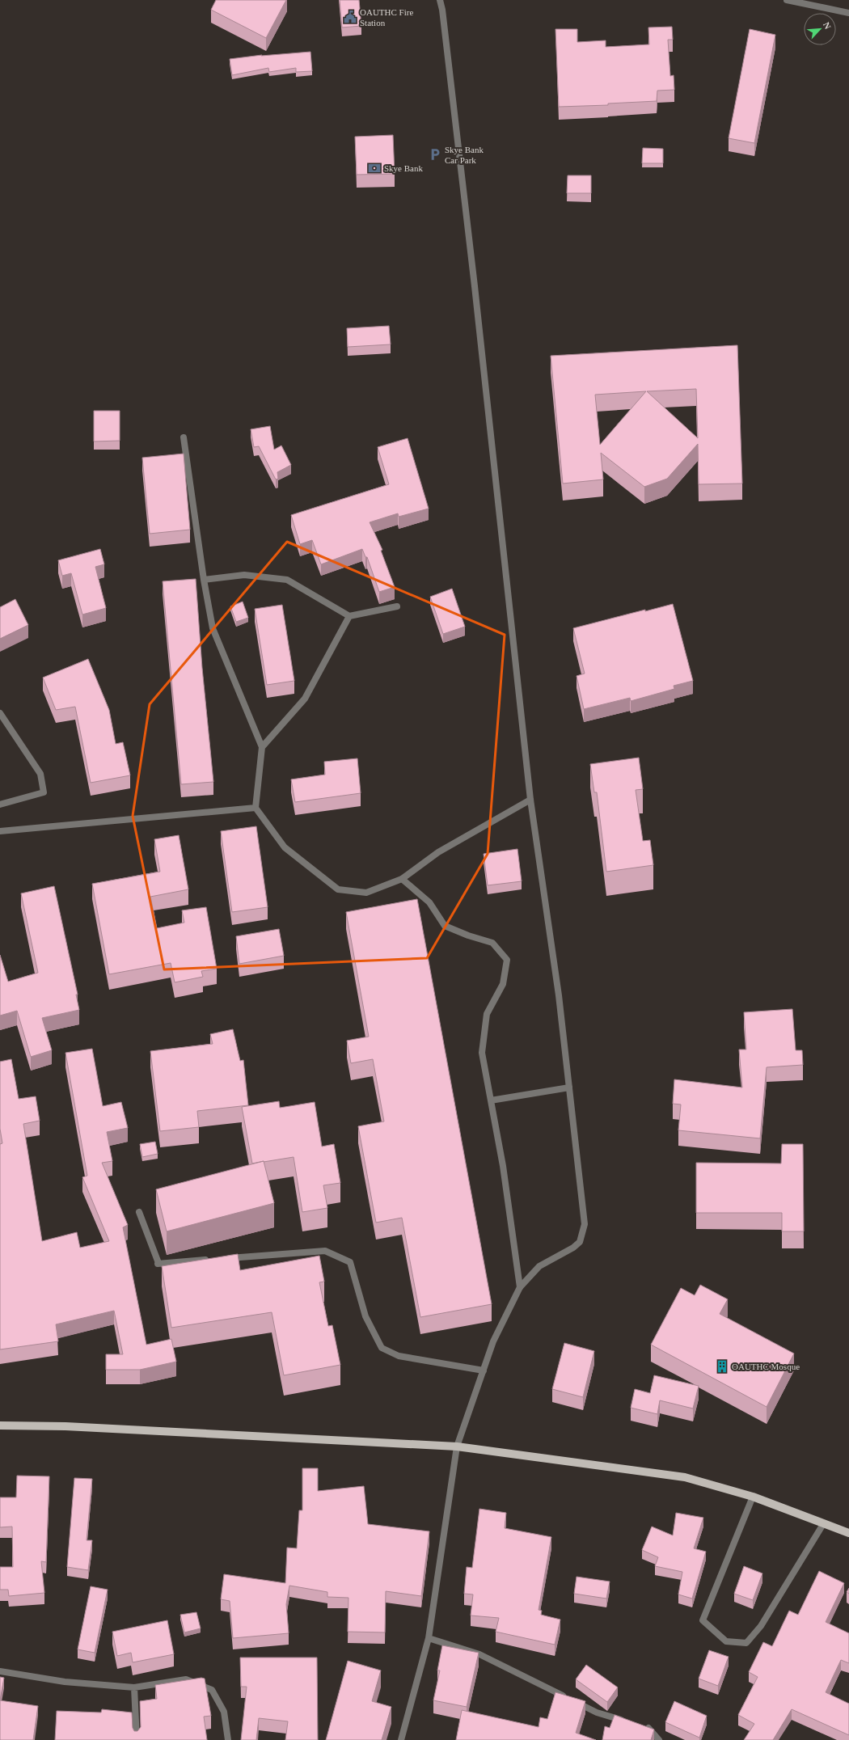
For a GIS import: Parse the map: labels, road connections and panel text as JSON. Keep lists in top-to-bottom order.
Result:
{
  "places": {
    "public building": ["OAUTHC Fire Station"],
    "parking": ["Skye Bank Car Park"],
    "bank": ["Skye Bank"],
    "building": ["OAUTHC Mosque"]
  },
  "north": "top right"
}
